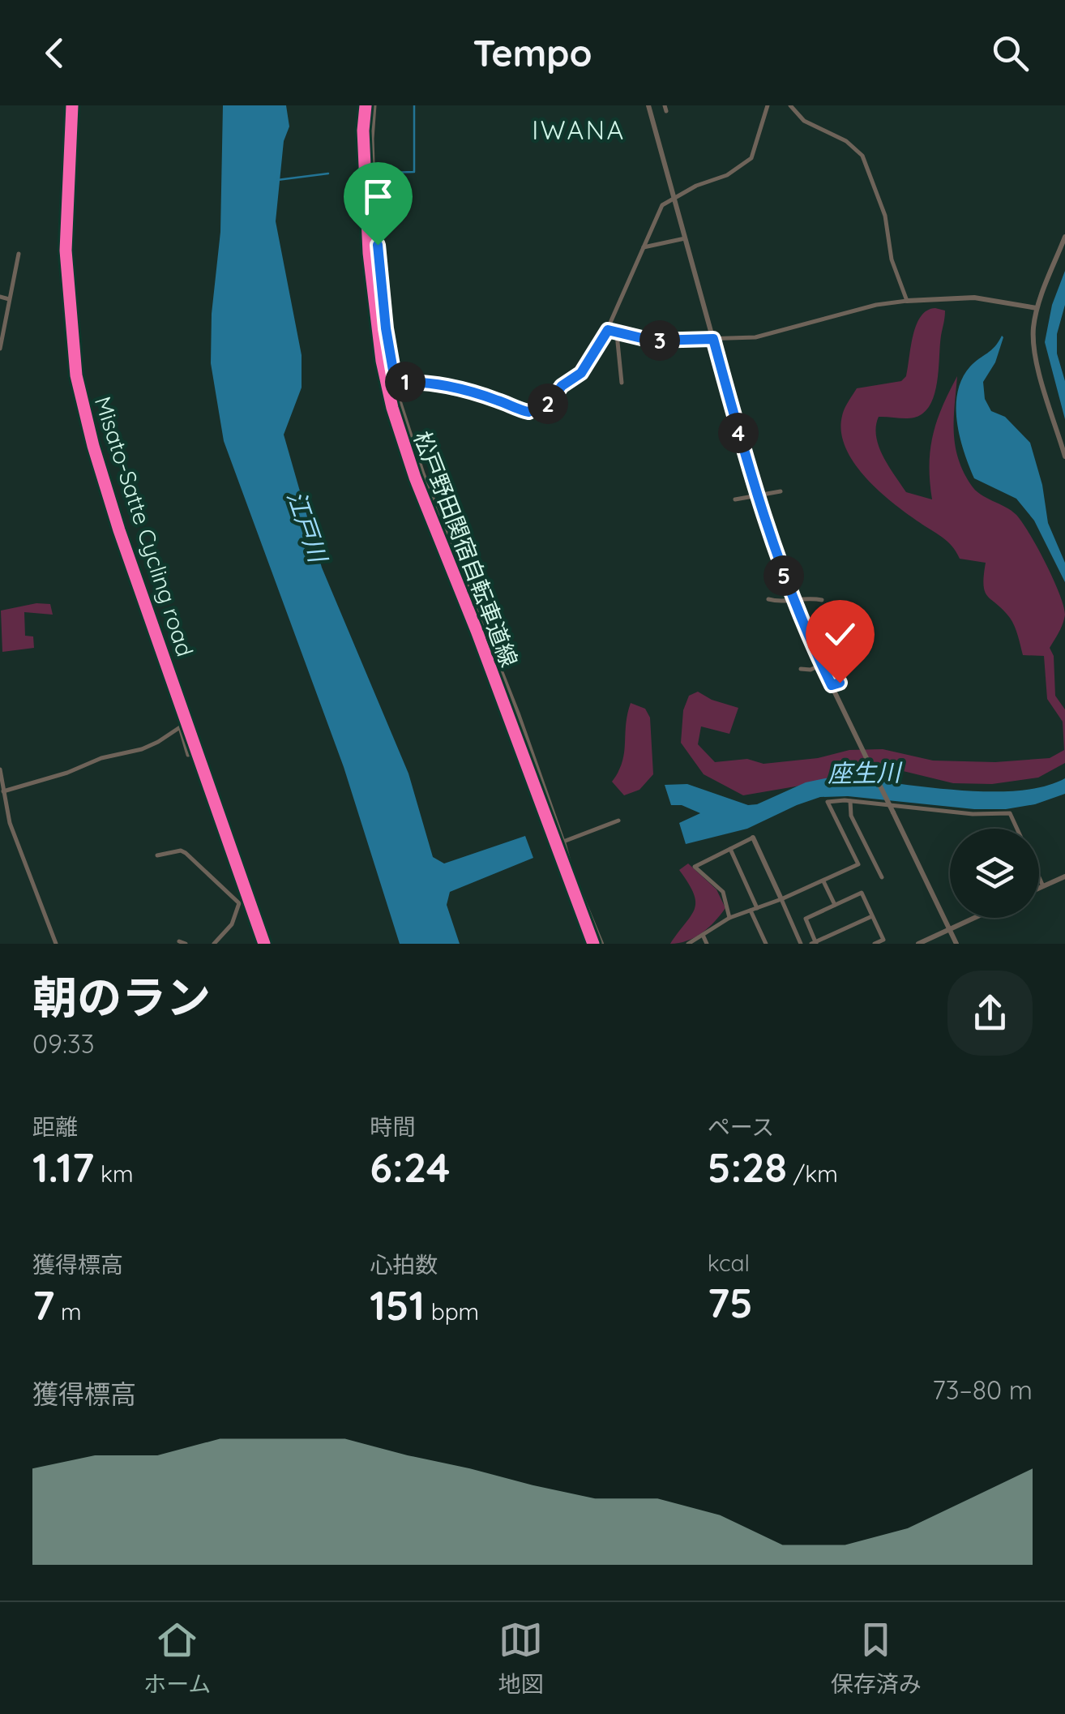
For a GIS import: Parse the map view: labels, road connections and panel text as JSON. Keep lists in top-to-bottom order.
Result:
{
  "streets": {
    "cycle path": ["Misato-Satte Cycling road", "松戸野田関宿自転車道線"]
  },
  "districts": ["IWANA"],
  "water": ["江戸川", "座生川"],
  "page": {
    "header": "Tempo",
    "pins": [
      "3",
      "1",
      "2",
      "4",
      "5"
    ],
    "heading": ["朝のラン", "09:33"],
    "stats": [
      ["距離", "1.17 km"],
      ["時間", "6:24"],
      ["ペース", "5:28 /km"],
      ["獲得標高", "7 m"],
      ["心拍数", "151 bpm"],
      ["kcal", "75"]
    ],
    "chart": ["獲得標高", "73–80 m"],
    "tabs": ["ホーム", "地図", "保存済み"]
  }
}
